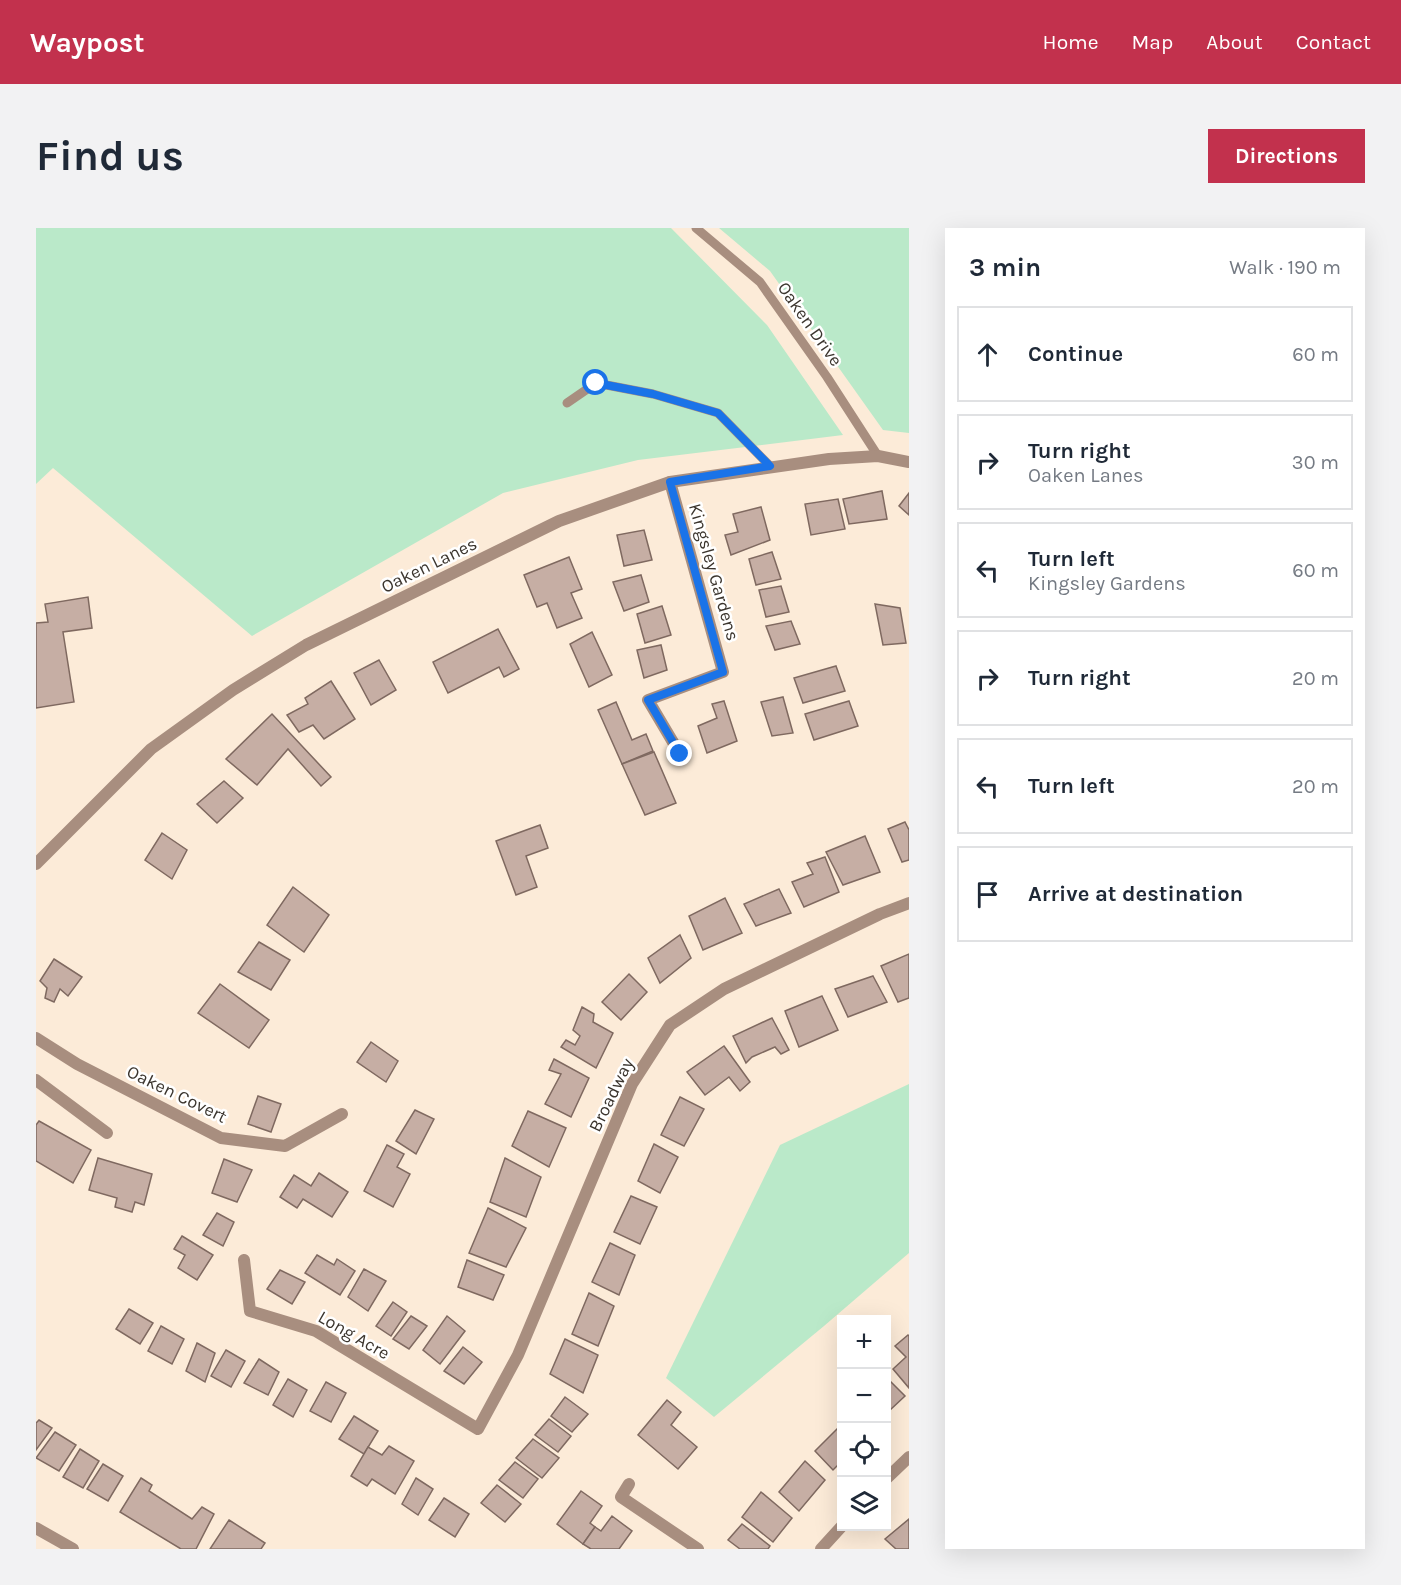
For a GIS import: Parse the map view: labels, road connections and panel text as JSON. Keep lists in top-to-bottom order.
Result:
{
  "streets": {
    "street": [
      "Oaken Lanes",
      "Kingsley Gardens",
      "Oaken Covert",
      "Broadway",
      "Long Acre"
    ],
    "lane": ["Oaken Drive"]
  },
  "crossings": [
    ["Oaken Drive", "Oaken Lanes"],
    ["Oaken Lanes", "Kingsley Gardens"],
    ["Broadway", "Long Acre"]
  ],
  "page": {
    "header": "Waypost",
    "nav": [
      "Home",
      "Map",
      "About",
      "Contact"
    ],
    "buttons": "Directions",
    "title": "Find us",
    "heading": ["3 min", "Walk · 190 m"],
    "list": [
      ["Continue", "60 m"],
      ["Turn right", "Oaken Lanes", "30 m"],
      ["Turn left", "Kingsley Gardens", "60 m"],
      ["Turn right", "20 m"],
      ["Turn left", "20 m"],
      "Arrive at destination"
    ],
    "map_buttons": ["+", "−"]
  }
}
